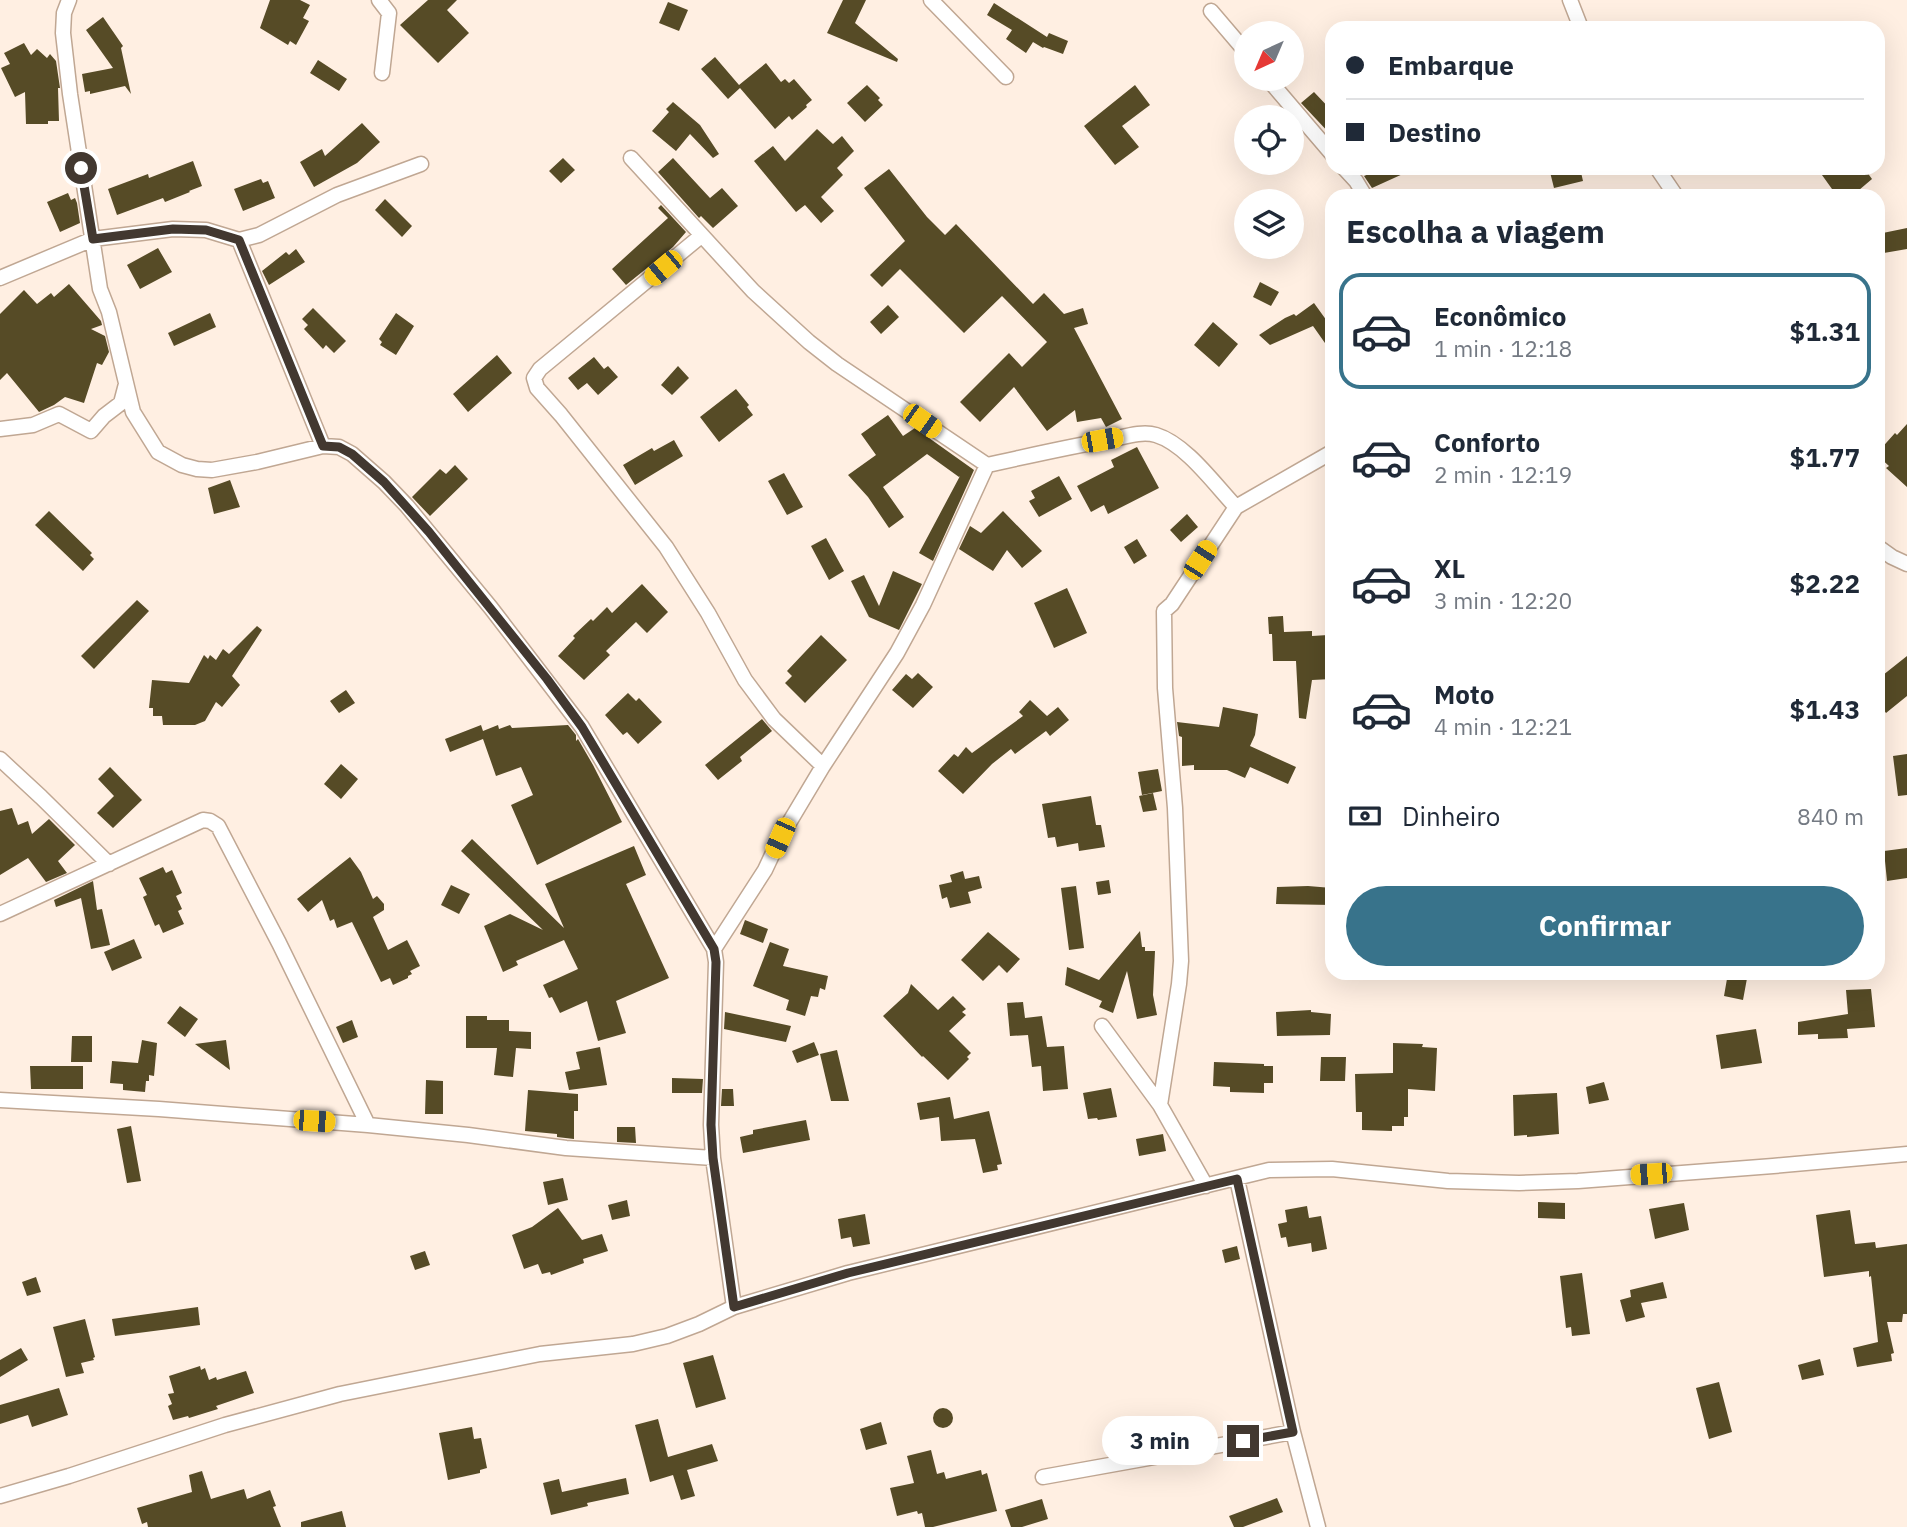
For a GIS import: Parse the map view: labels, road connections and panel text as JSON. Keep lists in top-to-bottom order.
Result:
{
  "north": "bottom left",
  "page": {
    "banner": ["Embarque", "Destino"],
    "heading": "Escolha a viagem",
    "list": [
      {
        "name": "Econômico",
        "note": "1 min · 12:18",
        "value": "$1.31"
      },
      {
        "name": "Conforto",
        "note": "2 min · 12:19",
        "value": "$1.77"
      },
      {
        "name": "XL",
        "note": "3 min · 12:20",
        "value": "$2.22"
      },
      {
        "name": "Moto",
        "note": "4 min · 12:21",
        "value": "$1.43"
      }
    ],
    "pay": ["Dinheiro", "840 m"],
    "buttons": "Confirmar",
    "bubble": "3 min"
  }
}
